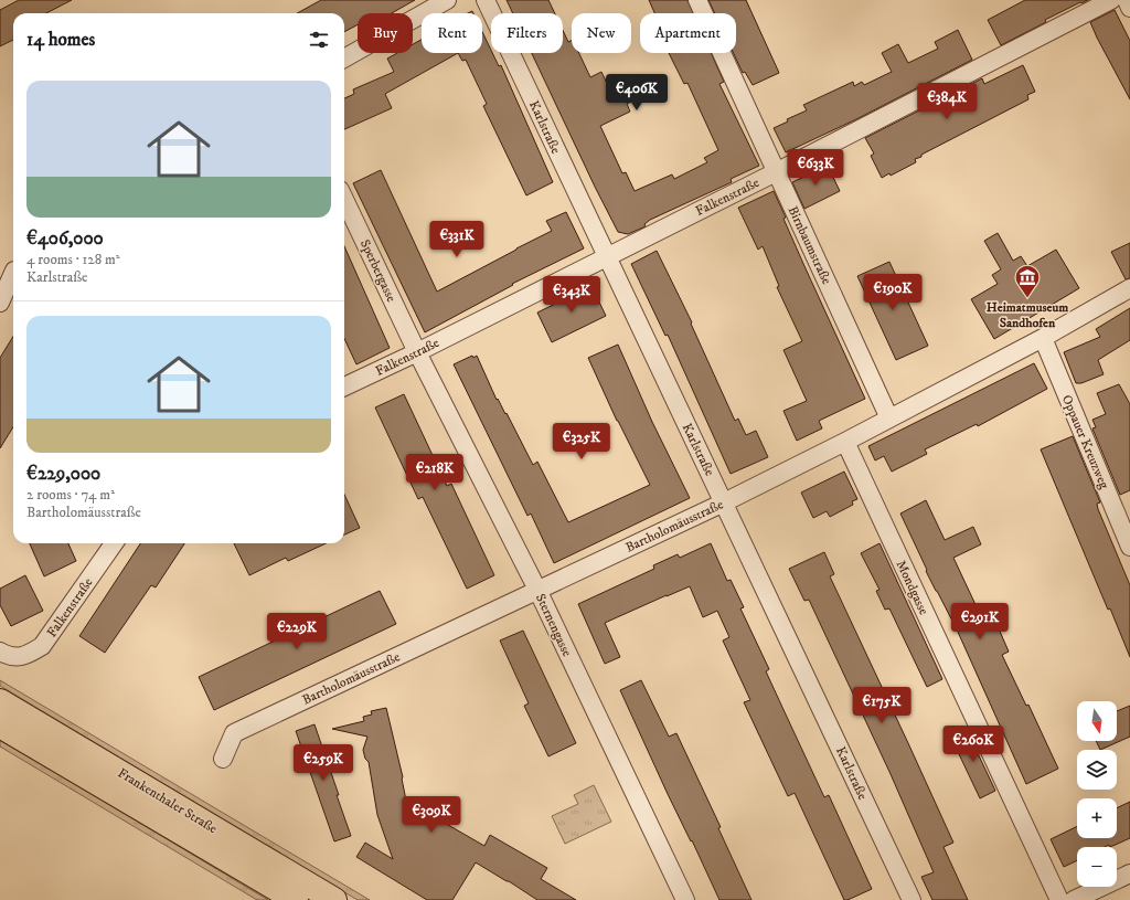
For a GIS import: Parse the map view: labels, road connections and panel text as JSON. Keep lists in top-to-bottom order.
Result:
{
  "streets": {
    "main road": ["Frankenthaler Straße"],
    "street": [
      "Karlstraße",
      "Falkenstraße",
      "Birnbaumstraße",
      "Sperbergasse",
      "Oppauer Kreuzweg",
      "Bartholomäusstraße",
      "Mondgasse",
      "Sternengasse"
    ]
  },
  "crossings": [
    ["Karlstraße", "Falkenstraße"],
    ["Karlstraße", "Bartholomäusstraße"],
    ["Falkenstraße", "Birnbaumstraße"],
    ["Falkenstraße", "Sperbergasse"],
    ["Falkenstraße", "Sternengasse"],
    ["Birnbaumstraße", "Bartholomäusstraße"],
    ["Sperbergasse", "Sternengasse"],
    ["Oppauer Kreuzweg", "Bartholomäusstraße"],
    ["Bartholomäusstraße", "Mondgasse"],
    ["Bartholomäusstraße", "Sternengasse"]
  ],
  "places": {
    "museum": ["Heimatmuseum Sandhofen"]
  },
  "north": "bottom",
  "page": {
    "chip": [
      "Buy",
      "Rent",
      "Filters",
      "New",
      "Apartment"
    ],
    "heading": "14 homes",
    "list": [
      {
        "name": "€406,000",
        "note": "4 rooms · 128 m² · Karlstraße"
      },
      {
        "name": "€229,000",
        "note": "2 rooms · 74 m² · Bartholomäusstraße"
      }
    ],
    "price": [
      "€406K",
      "€384K",
      "€633K",
      "€331K",
      "€190K",
      "€343K",
      "€325K",
      "€218K",
      "€291K",
      "€229K",
      "€175K",
      "€260K",
      "€259K",
      "€309K"
    ],
    "map_buttons": ["+", "−"]
  }
}
